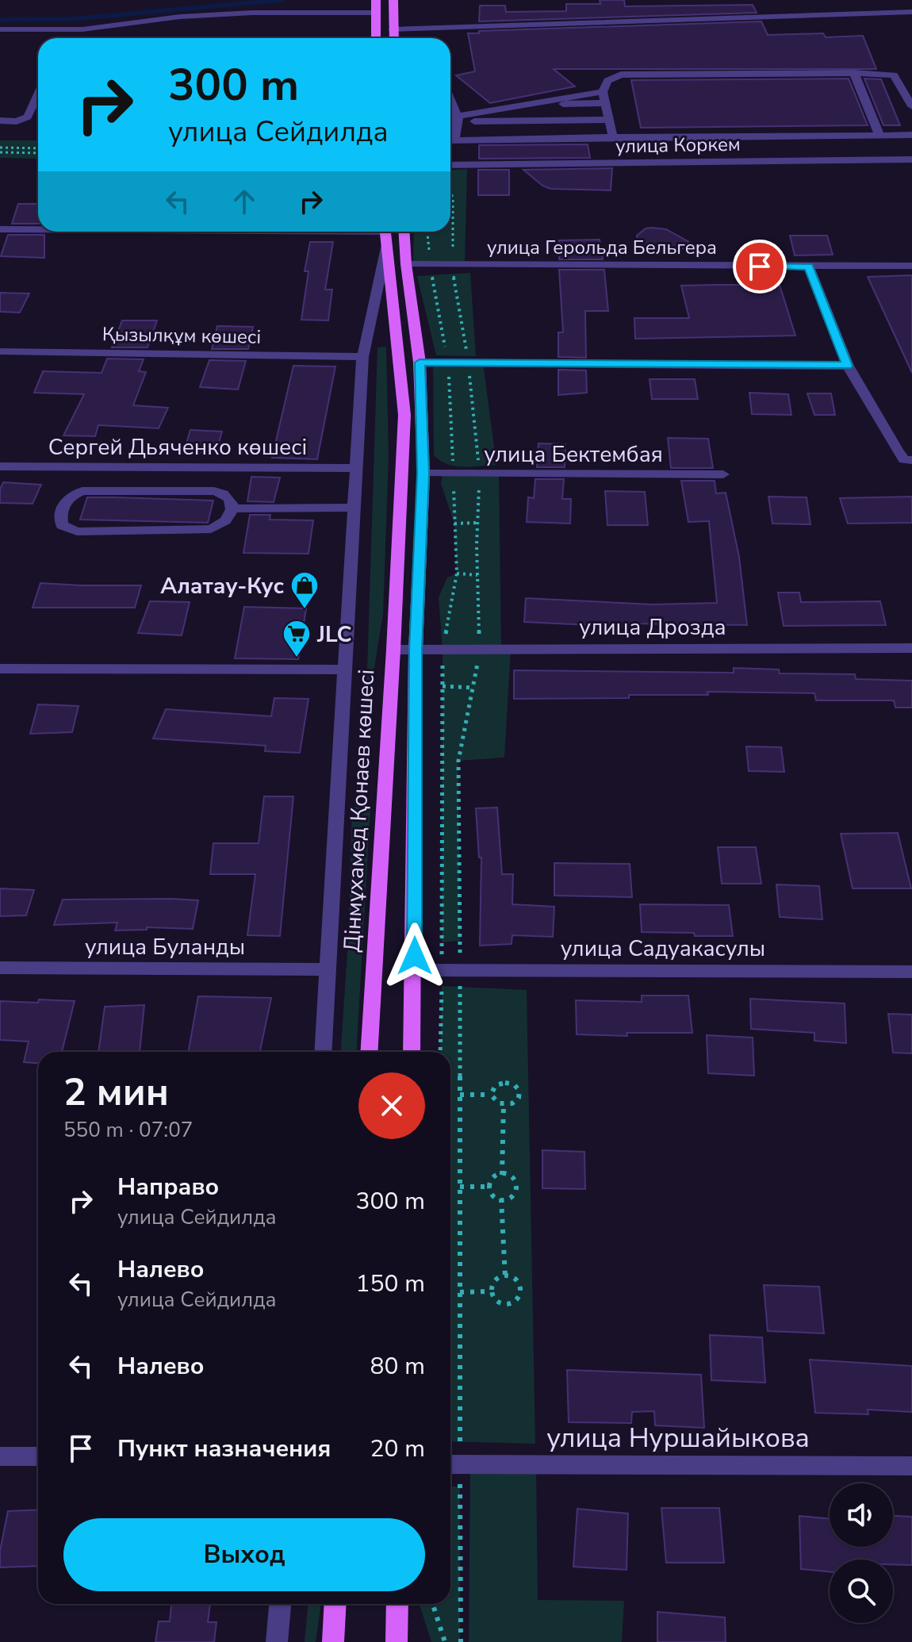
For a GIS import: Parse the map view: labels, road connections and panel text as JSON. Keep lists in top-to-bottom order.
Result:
{
  "streets": {
    "main road": ["Дінмұхамед Қонаев көшесі"],
    "street": [
      "улица Коркем",
      "улица Герольда Бельгера",
      "Қызылқұм көшесі",
      "Сергей Дьяченко көшесі",
      "улица Бектембая",
      "улица Дрозда",
      "улица Буланды",
      "улица Садуакасулы",
      "улица Нуршайыкова"
    ]
  },
  "crossings": [
    ["улица Дрозда", "Дінмұхамед Қонаев көшесі"]
  ],
  "places": {
    "shop": ["Алатау-Кус"],
    "supermarket": ["JLC"]
  },
  "page": {
    "turn": ["300 m", "улица Сейдилда"],
    "heading": ["2 мин", "550 m · 07:07"],
    "list": [
      {
        "name": "Направо",
        "note": "улица Сейдилда",
        "value": "300 m"
      },
      {
        "name": "Налево",
        "note": "улица Сейдилда",
        "value": "150 m"
      },
      {
        "name": "Налево",
        "value": "80 m"
      },
      {
        "name": "Пункт назначения",
        "value": "20 m"
      }
    ],
    "buttons": "Выход"
  }
}
